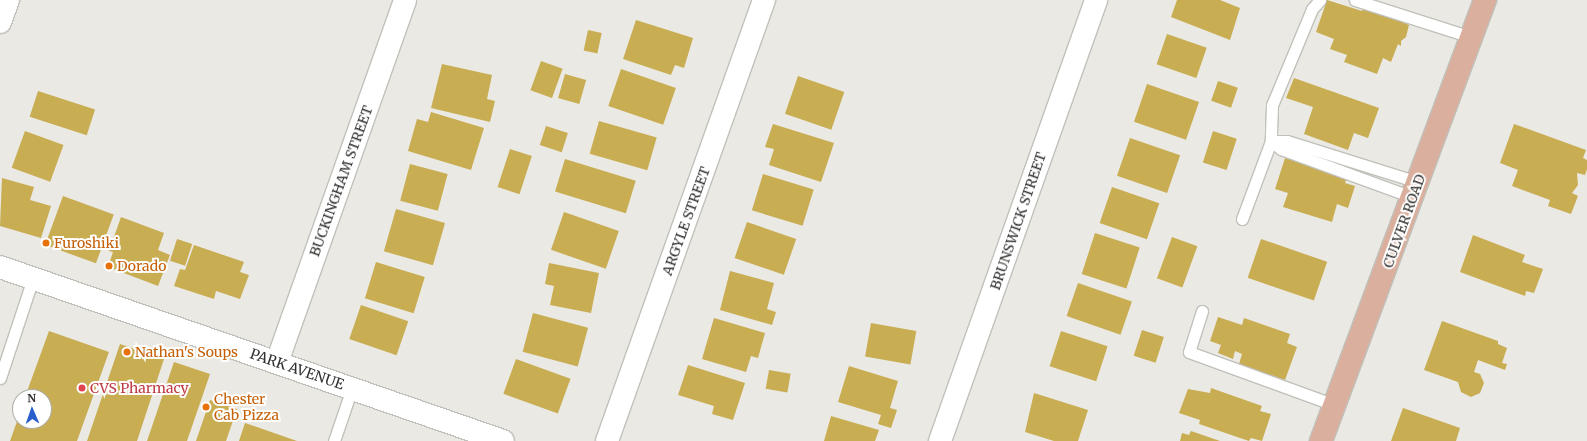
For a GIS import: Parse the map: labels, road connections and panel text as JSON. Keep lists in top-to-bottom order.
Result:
{
  "streets": {
    "main road": ["CULVER ROAD"],
    "street": [
      "BUCKINGHAM STREET",
      "ARGYLE STREET",
      "BRUNSWICK STREET",
      "PARK AVENUE"
    ]
  },
  "crossings": [
    ["BUCKINGHAM STREET", "PARK AVENUE"]
  ],
  "places": [
    "Furoshiki",
    "Dorado",
    "Nathan's Soups",
    "CVS Pharmacy",
    "Chester Cab Pizza"
  ],
  "north": "top"
}
